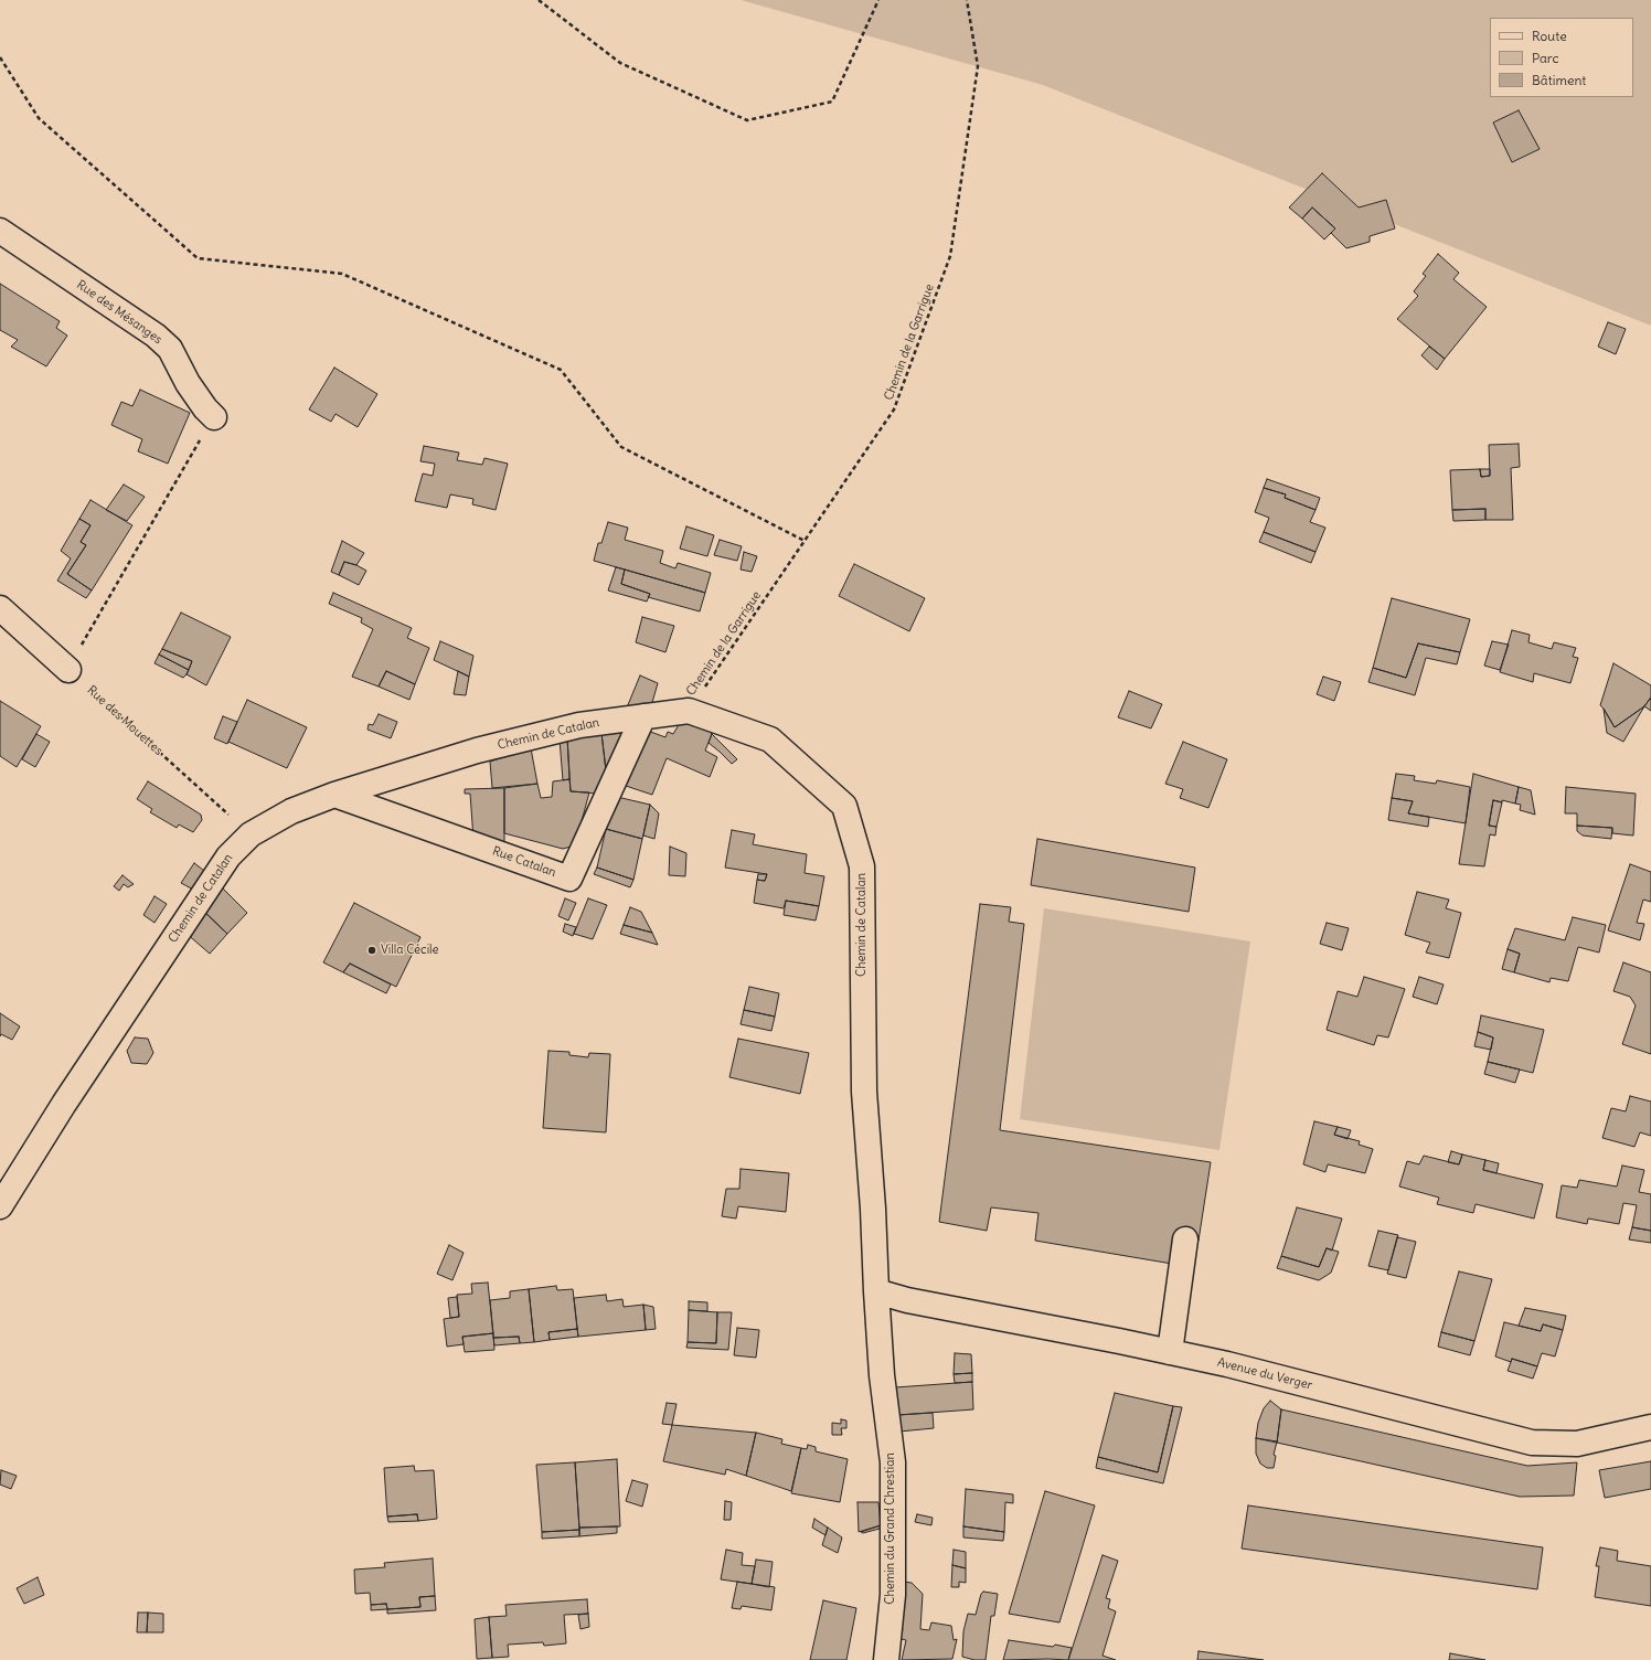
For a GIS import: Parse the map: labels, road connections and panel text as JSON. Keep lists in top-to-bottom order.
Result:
{
  "streets": {
    "street": [
      "Rue des Mésanges",
      "Chemin de Catalan",
      "Rue Catalan",
      "Avenue du Verger",
      "Chemin du Grand Chrestian"
    ],
    "path": ["Chemin de la Garrigue", "Rue des Mouettes"]
  },
  "crossings": [
    ["Chemin de la Garrigue", "Chemin de Catalan"],
    ["Rue des Mouettes", "Chemin de Catalan"],
    ["Chemin de Catalan", "Rue Catalan"],
    ["Chemin de Catalan", "Avenue du Verger"],
    ["Chemin de Catalan", "Chemin du Grand Chrestian"],
    ["Avenue du Verger", "Chemin du Grand Chrestian"]
  ],
  "places": ["Villa Cécile"],
  "legend": ["Route", "Parc", "Bâtiment"]
}
